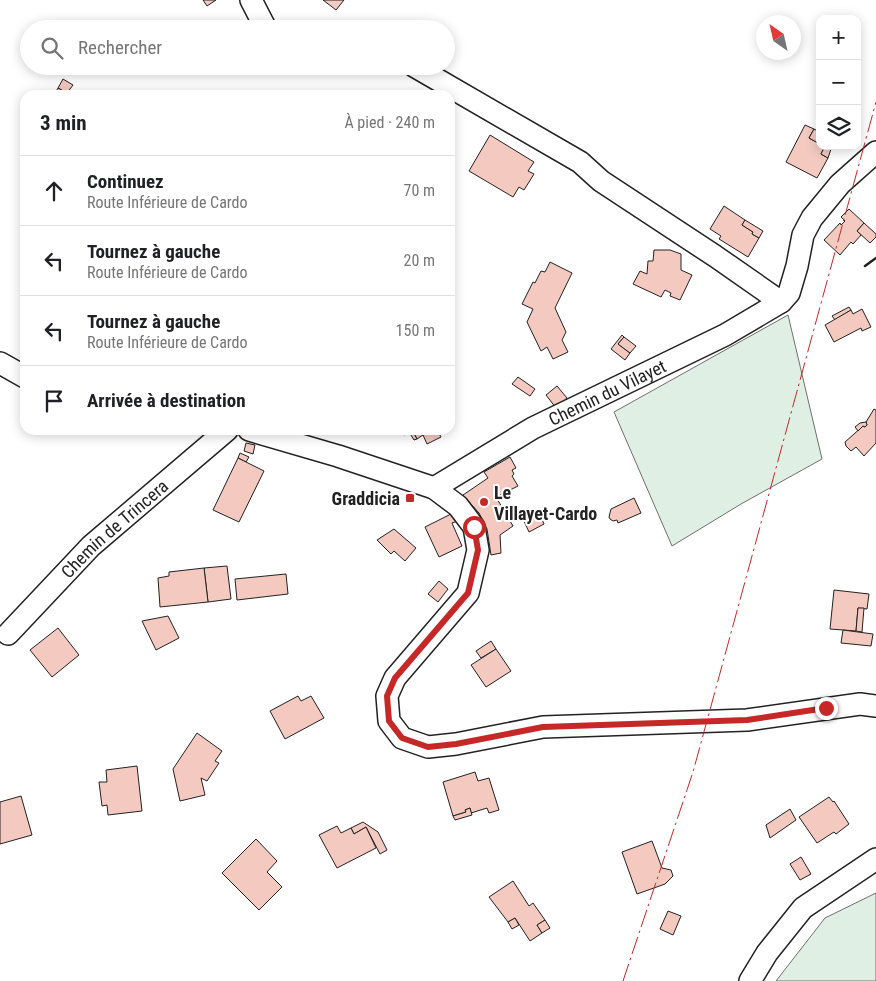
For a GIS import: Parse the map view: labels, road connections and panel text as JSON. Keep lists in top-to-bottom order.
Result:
{
  "streets": {
    "street": ["Chemin du Vilayet", "Chemin de Trincera"]
  },
  "places": {
    "transit": ["Graddicia"],
    "other": ["Le Villayet-Cardo"]
  },
  "north": "top left",
  "page": {
    "map_buttons": ["+", "−"],
    "search": "Rechercher",
    "heading": ["3 min", "À pied · 240 m"],
    "list": [
      ["Continuez", "Route Inférieure de Cardo", "70 m"],
      ["Tournez à gauche", "Route Inférieure de Cardo", "20 m"],
      ["Tournez à gauche", "Route Inférieure de Cardo", "150 m"],
      "Arrivée à destination"
    ]
  }
}
